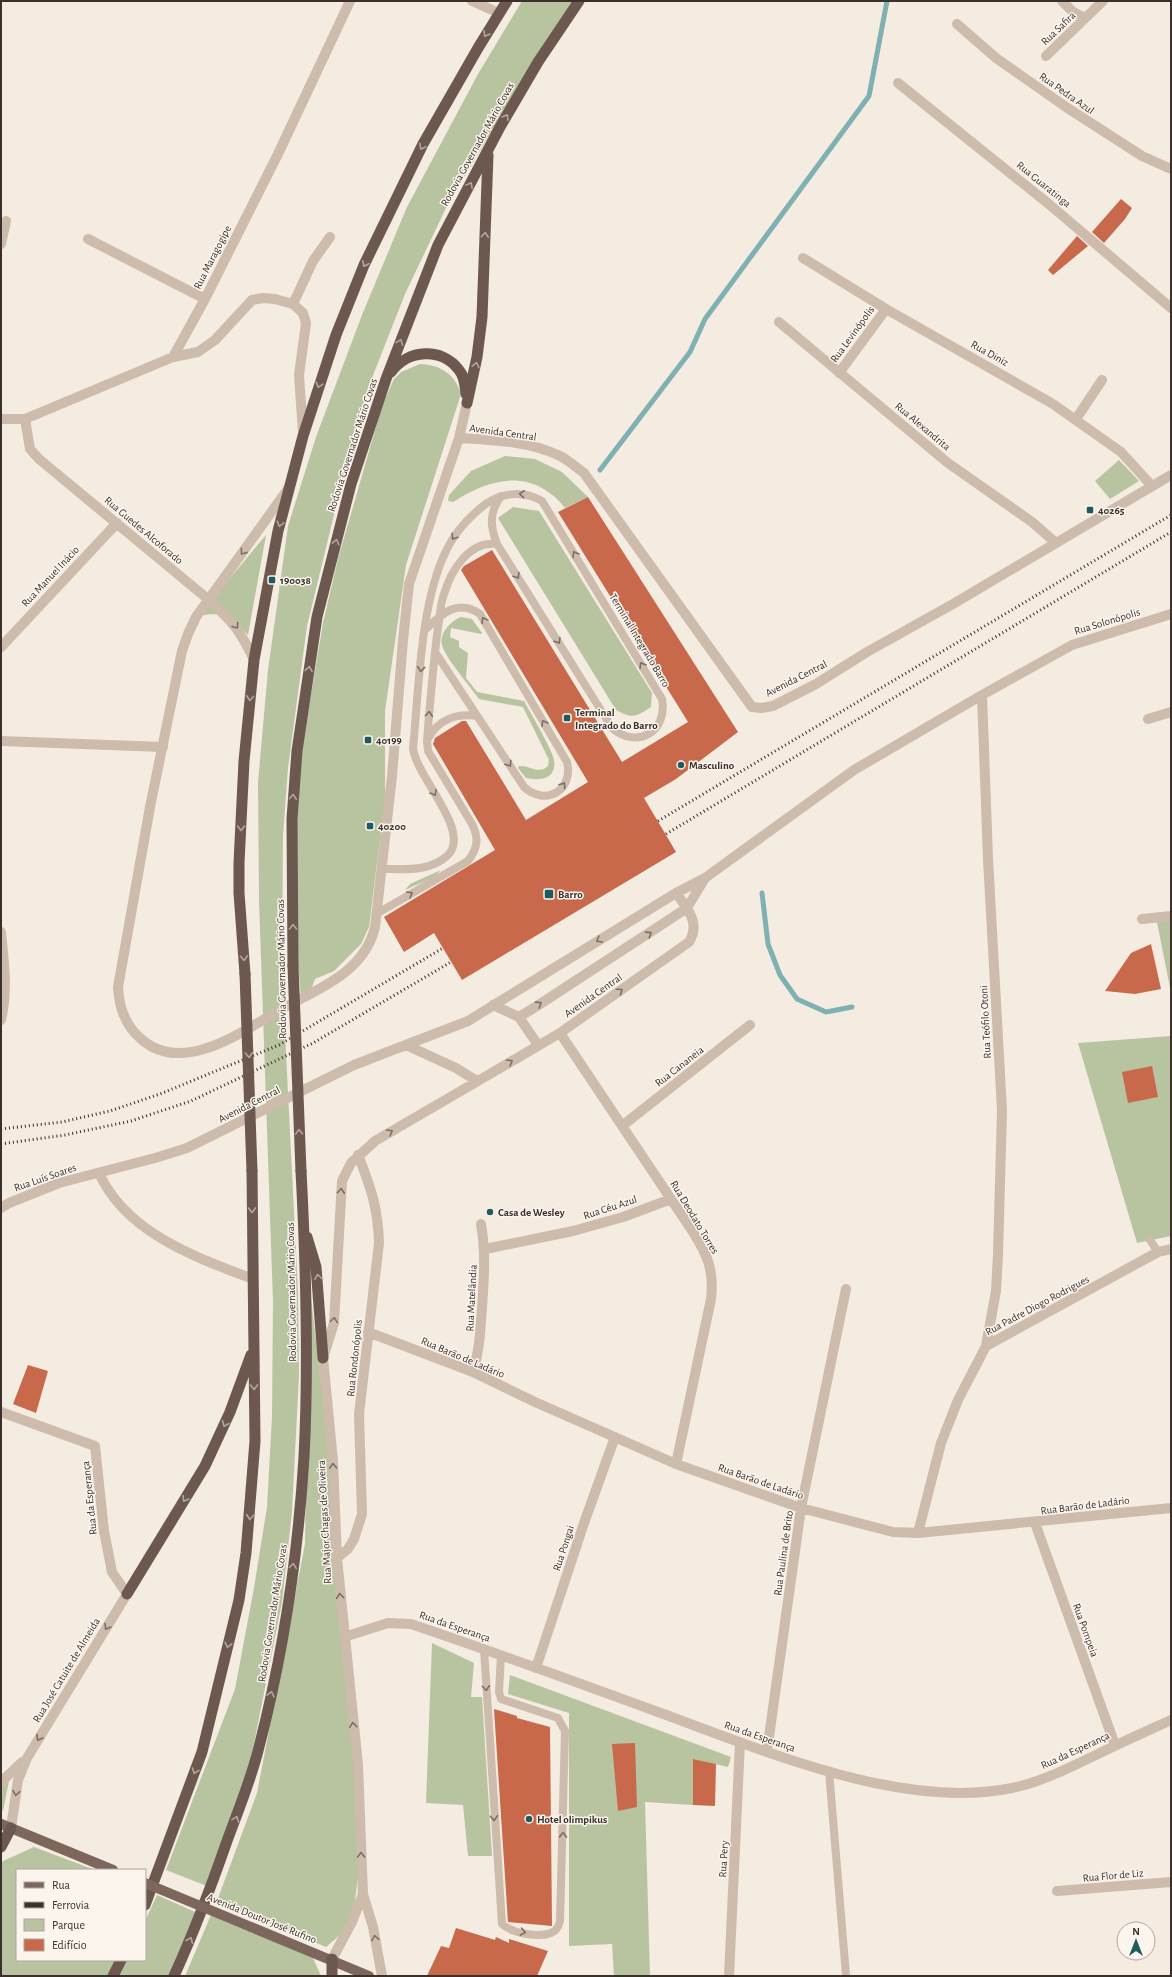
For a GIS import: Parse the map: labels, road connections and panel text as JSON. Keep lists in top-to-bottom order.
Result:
{
  "streets": {
    "highway": ["Rodovia Governador Mário Covas"],
    "main road": ["Avenida Doutor José Rufino"],
    "street": [
      "Rua Safira",
      "Rua Pedra Azul",
      "Rua Guaratinga",
      "Rua Maragogipe",
      "Rua Levinópolis",
      "Rua Diniz",
      "Rua Alexandrita",
      "Avenida Central",
      "Rua Guedes Alcoforado",
      "Rua Manuel Inácio",
      "Rua Solonópolis",
      "Rua Teófilo Otoni",
      "Rua Cananeia",
      "Rua Luís Soares",
      "Rua Céu Azul",
      "Rua Deodato Torres",
      "Rua Matelândia",
      "Rua Padre Diogo Rodrigues",
      "Rua Barão de Ladário",
      "Rua Rondonópolis",
      "Rua da Esperança",
      "Rua Major Chagas de Oliveira",
      "Rua Pongai",
      "Rua Paulina de Brito",
      "Rua Pompeia",
      "Rua José Catuite de Almeida",
      "Rua Pery",
      "Rua Flor de Liz"
    ],
    "lane": ["Terminal Integrado Barro"]
  },
  "crossings": [
    ["Rua Levinópolis", "Rua Diniz"],
    ["Rua Levinópolis", "Rua Alexandrita"],
    ["Rua Diniz", "Avenida Central"],
    ["Rua Alexandrita", "Avenida Central"],
    ["Avenida Central", "Rua Solonópolis"],
    ["Avenida Central", "Rua Teófilo Otoni"],
    ["Avenida Central", "Rua Luís Soares"],
    ["Avenida Central", "Rua Deodato Torres"],
    ["Avenida Central", "Rua Rondonópolis"],
    ["Avenida Central", "Rua Major Chagas de Oliveira"],
    ["Rua Guedes Alcoforado", "Rua Manuel Inácio"],
    ["Rua Teófilo Otoni", "Rua Padre Diogo Rodrigues"],
    ["Rua Cananeia", "Rua Deodato Torres"],
    ["Rua Céu Azul", "Rua Deodato Torres"],
    ["Rua Céu Azul", "Rua Matelândia"],
    ["Rua Deodato Torres", "Rua Barão de Ladário"],
    ["Rua Matelândia", "Rua Barão de Ladário"],
    ["Rua Padre Diogo Rodrigues", "Rua Barão de Ladário"],
    ["Rua Barão de Ladário", "Rua Rondonópolis"],
    ["Rua Barão de Ladário", "Rua Pongai"],
    ["Rua Barão de Ladário", "Rua Paulina de Brito"],
    ["Rua Barão de Ladário", "Rua Pompeia"],
    ["Rua Rondonópolis", "Rua Major Chagas de Oliveira"],
    ["Rua da Esperança", "Rua Major Chagas de Oliveira"],
    ["Rua da Esperança", "Rua Pongai"],
    ["Rua da Esperança", "Rua Paulina de Brito"],
    ["Rua da Esperança", "Rua Pompeia"],
    ["Rua da Esperança", "Rua José Catuite de Almeida"],
    ["Rua da Esperança", "Rua Pery"],
    ["Rua Major Chagas de Oliveira", "Avenida Doutor José Rufino"]
  ],
  "one_way": ["Rua Major Chagas de Oliveira", "Rua José Catuite de Almeida"],
  "places": {
    "transit": [
      "40265",
      "190038",
      "Terminal Integrado do Barro",
      "40199",
      "40200",
      "Barro"
    ],
    "other": ["Masculino", "Casa de Wesley", "Hotel olimpikus"]
  },
  "legend": [
    "Rua",
    "Ferrovia",
    "Parque",
    "Edifício"
  ],
  "north": "top"
}
